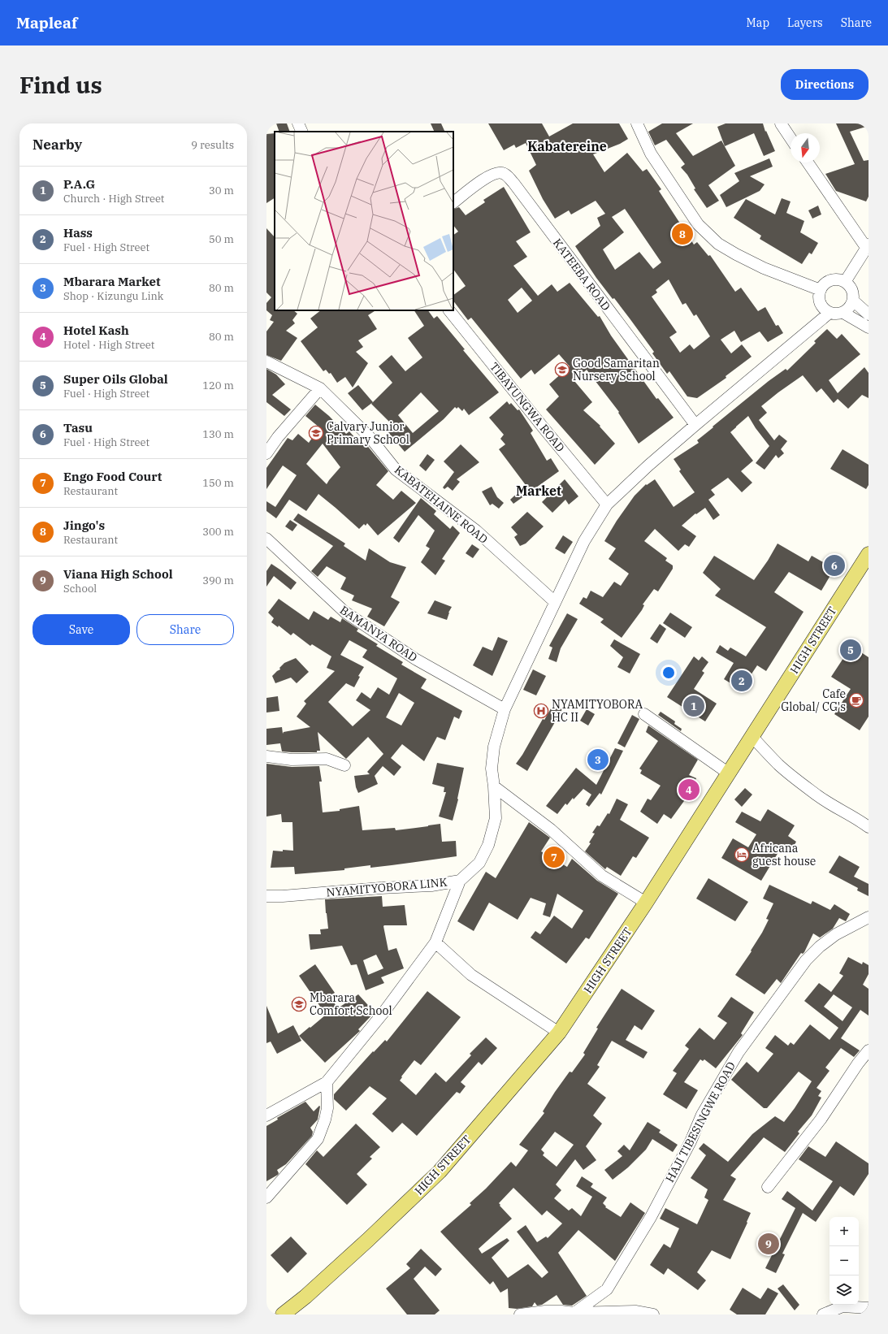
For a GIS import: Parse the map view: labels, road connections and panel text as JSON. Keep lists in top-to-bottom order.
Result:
{
  "streets": {
    "main road": ["HIGH STREET"],
    "street": [
      "KATEEBA ROAD",
      "TIBAYUNGWA ROAD",
      "KABATEHAINE ROAD",
      "BAMANYA ROAD",
      "NYAMITYOBORA LINK",
      "HAJI TIBESINGWE ROAD"
    ]
  },
  "crossings": [
    ["KATEEBA ROAD", "NYAMITYOBORA LINK"],
    ["TIBAYUNGWA ROAD", "NYAMITYOBORA LINK"],
    ["KABATEHAINE ROAD", "NYAMITYOBORA LINK"],
    ["BAMANYA ROAD", "NYAMITYOBORA LINK"]
  ],
  "districts": ["Kabatereine", "Market"],
  "places": {
    "school or university": ["Good Samaritan Nursery School", "Calvary Junior Primary School", "Mbarara Comfort School"],
    "cafe": ["Cafe Global/ CG's"],
    "hospital": ["NYAMITYOBORA HC II"],
    "hotel": ["Africana guest house"]
  },
  "north": "bottom",
  "page": {
    "header": "Mapleaf",
    "nav": ["Map", "Layers", "Share"],
    "buttons": [
      "Directions",
      ["Save", "Share"]
    ],
    "title": "Find us",
    "heading": ["Nearby", "9 results"],
    "list": [
      {
        "mark": "1",
        "name": "P.A.G",
        "note": "Church · High Street",
        "value": "30 m"
      },
      {
        "mark": "2",
        "name": "Hass",
        "note": "Fuel · High Street",
        "value": "50 m"
      },
      {
        "mark": "3",
        "name": "Mbarara Market",
        "note": "Shop · Kizungu Link",
        "value": "80 m"
      },
      {
        "mark": "4",
        "name": "Hotel Kash",
        "note": "Hotel · High Street",
        "value": "80 m"
      },
      {
        "mark": "5",
        "name": "Super Oils Global",
        "note": "Fuel · High Street",
        "value": "120 m"
      },
      {
        "mark": "6",
        "name": "Tasu",
        "note": "Fuel · High Street",
        "value": "130 m"
      },
      {
        "mark": "7",
        "name": "Engo Food Court",
        "note": "Restaurant",
        "value": "150 m"
      },
      {
        "mark": "8",
        "name": "Jingo's",
        "note": "Restaurant",
        "value": "300 m"
      },
      {
        "mark": "9",
        "name": "Viana High School",
        "note": "School",
        "value": "390 m"
      }
    ],
    "pins": [
      "8",
      "6",
      "5",
      "2",
      "1",
      "3",
      "4",
      "7",
      "9"
    ],
    "map_buttons": ["+", "−"]
  }
}
